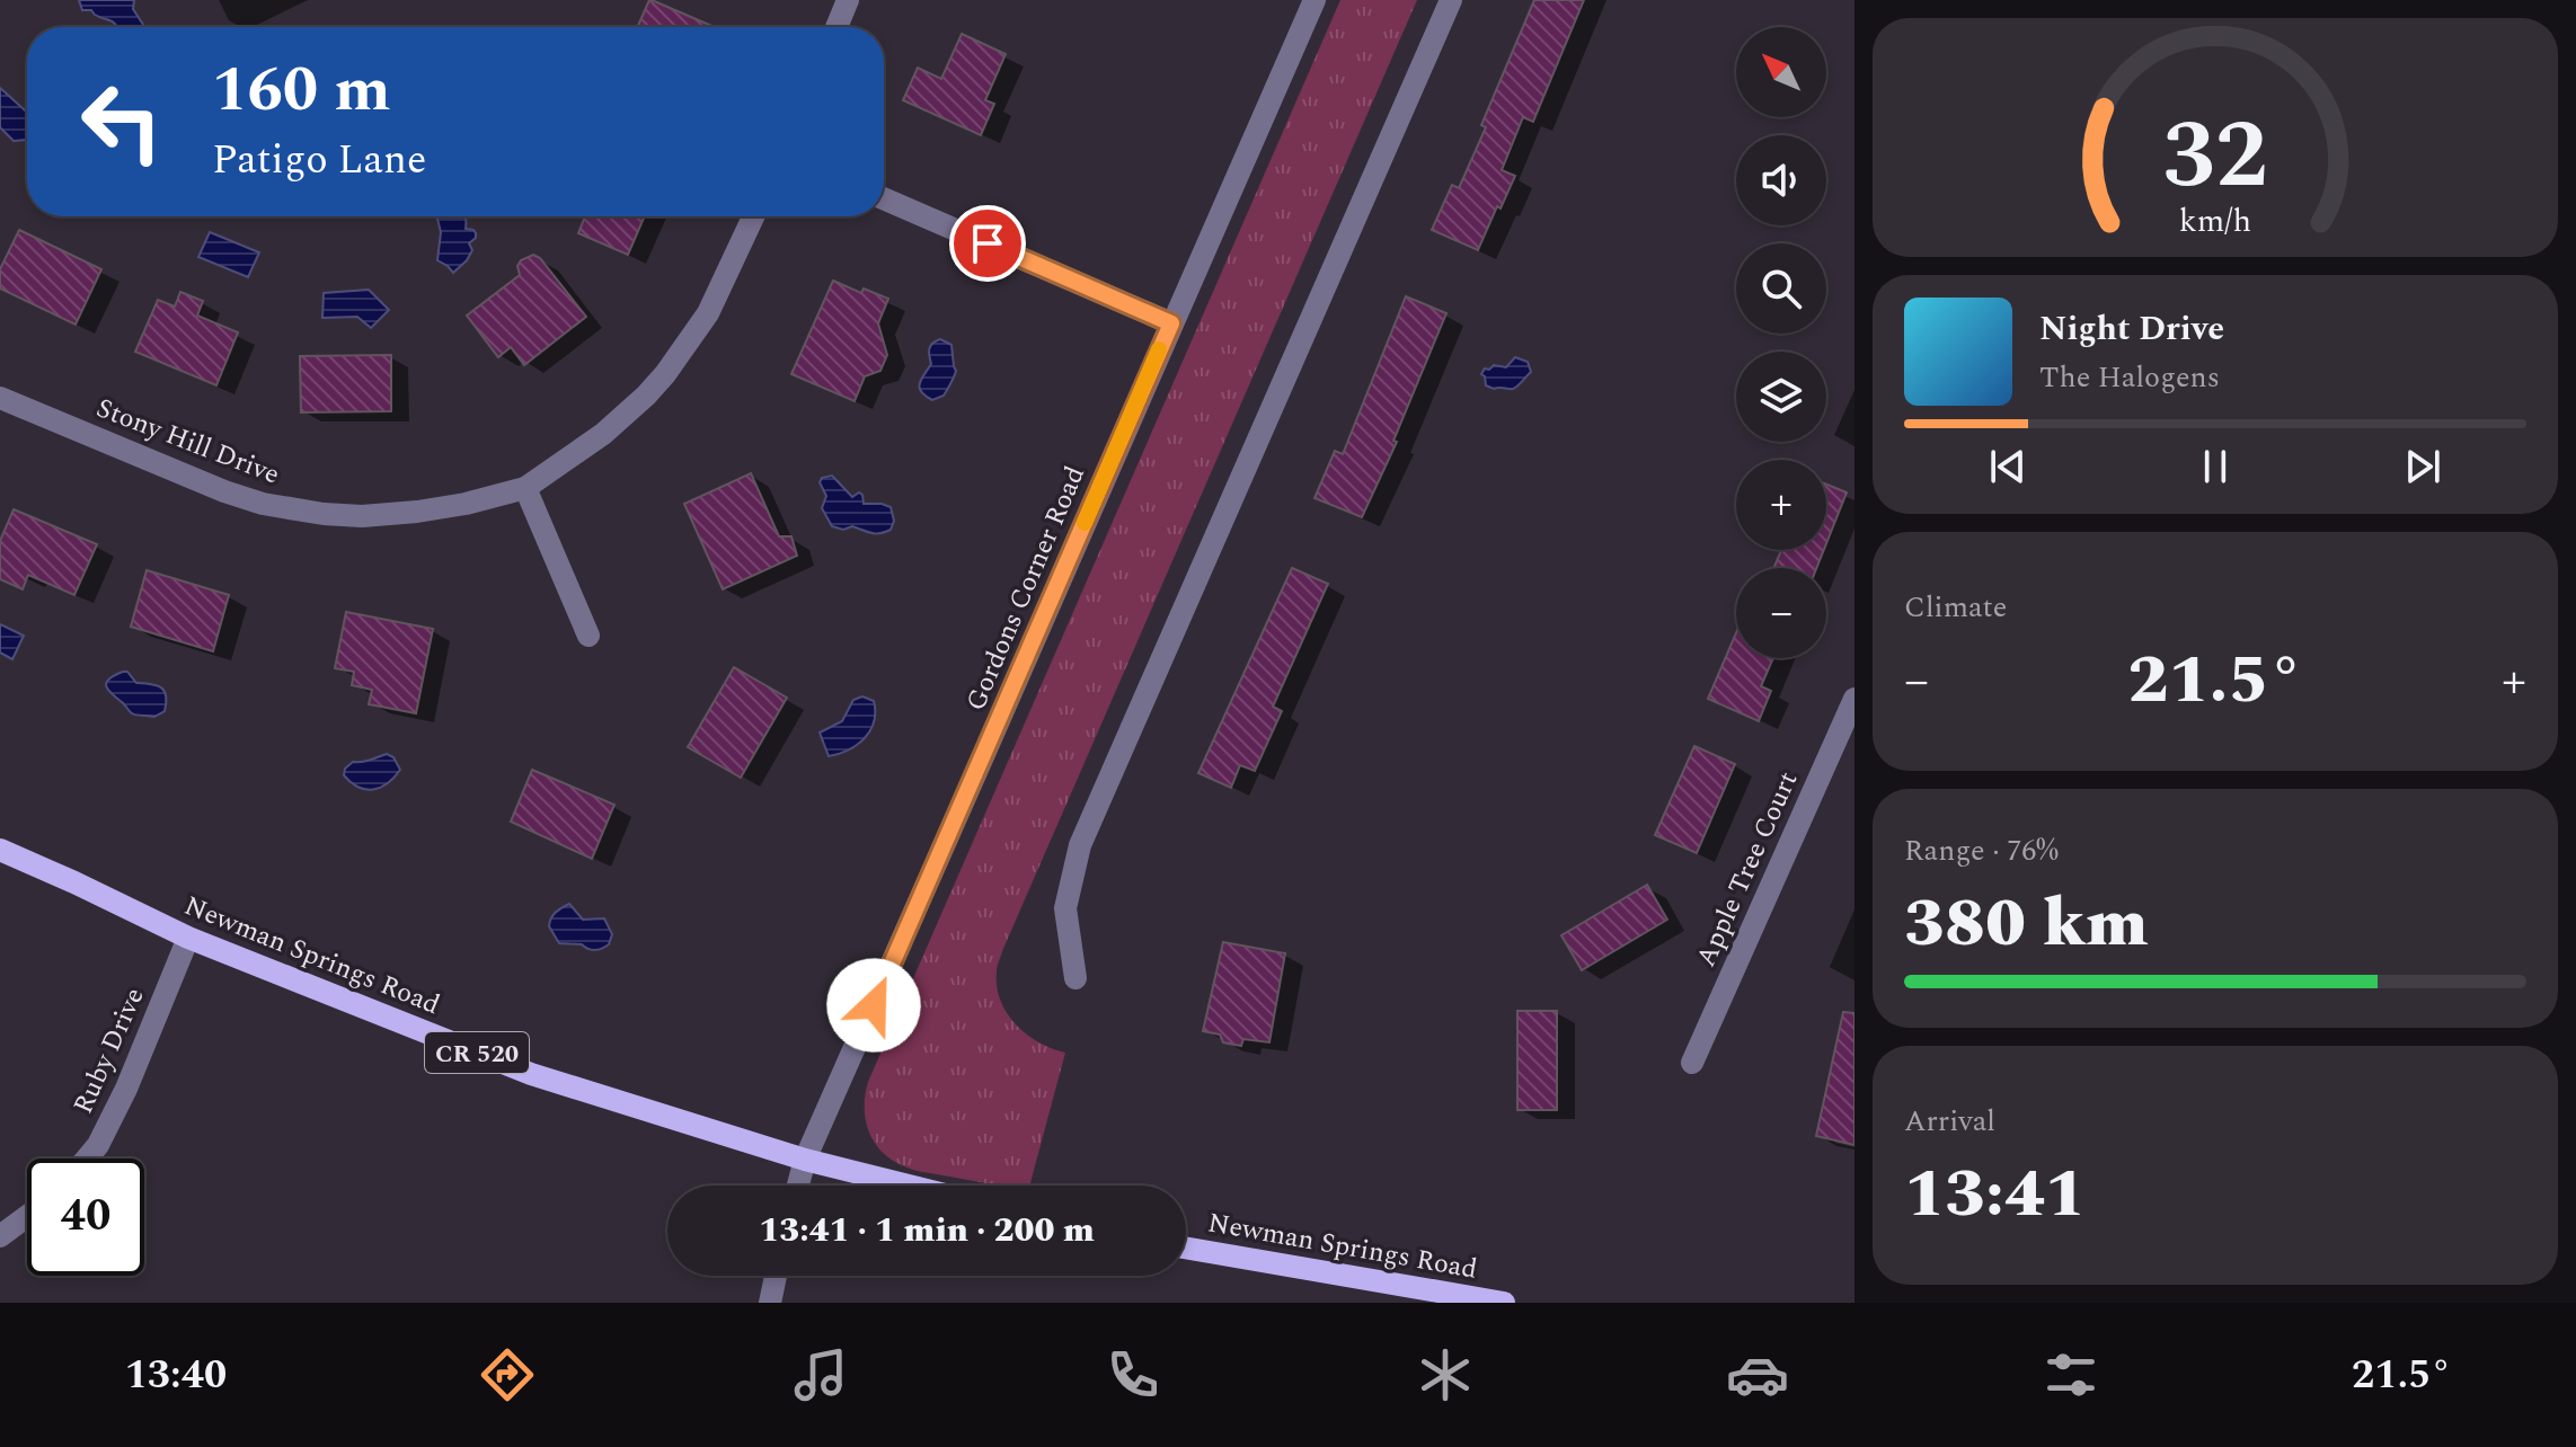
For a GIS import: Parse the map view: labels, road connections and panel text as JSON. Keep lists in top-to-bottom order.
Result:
{
  "streets": {
    "main road": ["Newman Springs Road", "CR 520"],
    "street": [
      "Stony Hill Drive",
      "Gordons Corner Road",
      "Apple Tree Court",
      "Ruby Drive"
    ]
  },
  "crossings": [
    ["Gordons Corner Road", "Newman Springs Road"],
    ["Newman Springs Road", "Ruby Drive"]
  ],
  "north": "top left",
  "page": {
    "map_buttons": ["+", "−"],
    "turn": ["160 m", "Patigo Lane"],
    "song": ["Night Drive", "The Halogens"],
    "tile": [
      "Climate",
      ["Range · 76%", "380 km"],
      ["Arrival", "13:41"]
    ],
    "heat": ["−", "21.5°", "+"],
    "limit": "40",
    "trip": "13:41 · 1 min · 200 m",
    "tabs": ["13:40", "21.5°"],
    "gauge": ["32", "km/h"]
  }
}
